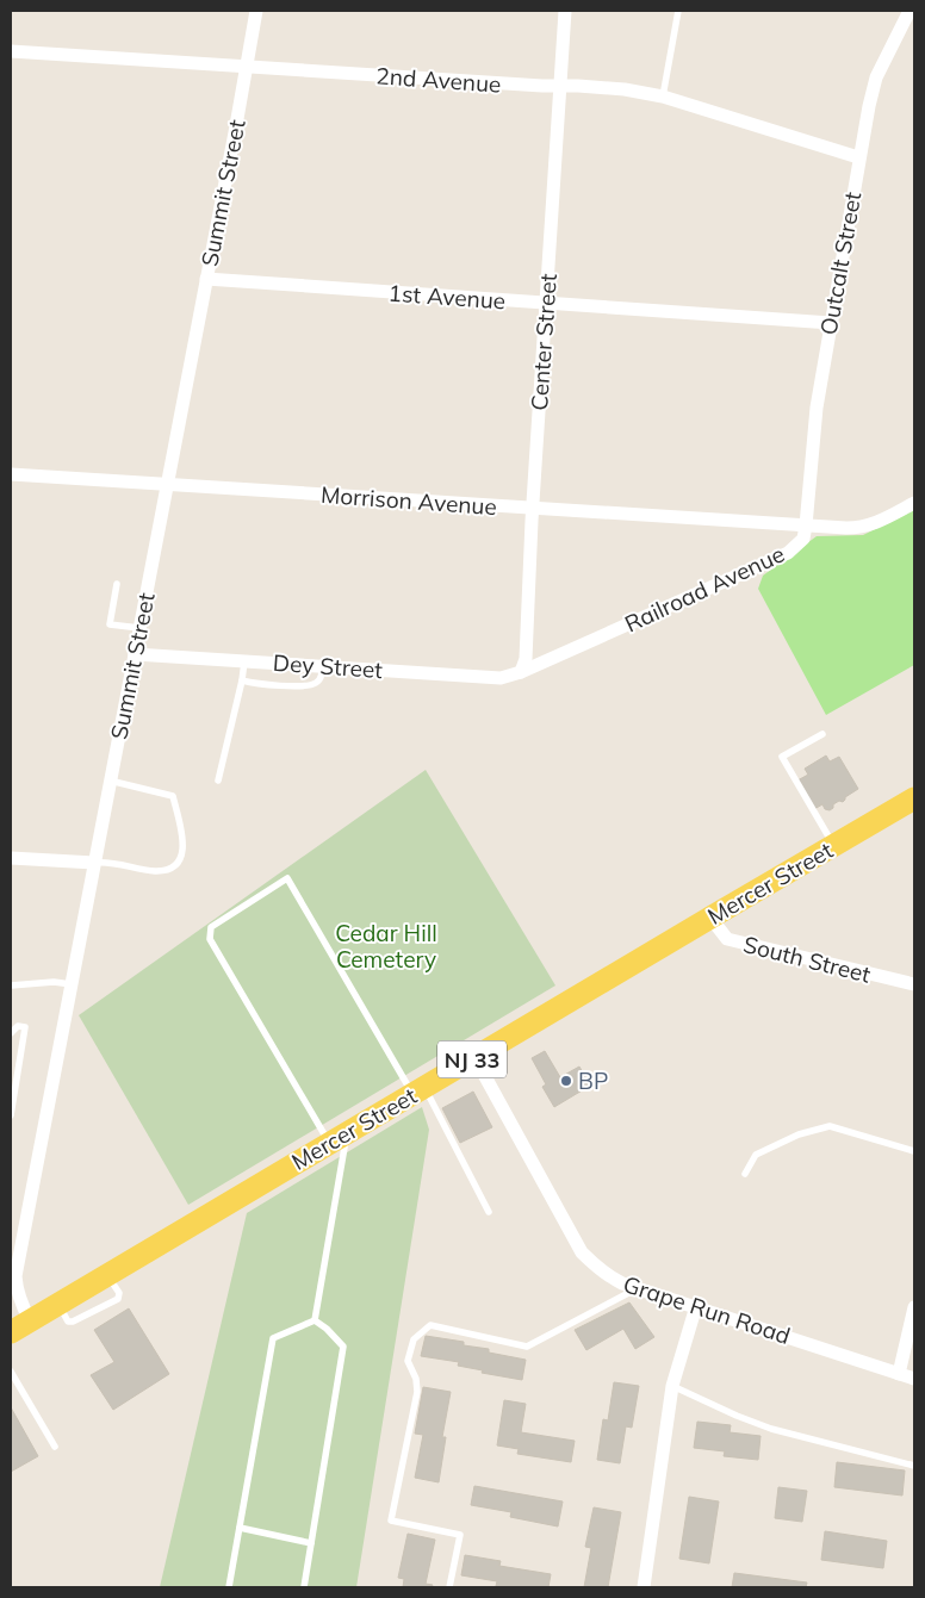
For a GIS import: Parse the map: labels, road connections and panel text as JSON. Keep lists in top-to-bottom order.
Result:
{
  "streets": {
    "main road": ["Mercer Street", "NJ 33"],
    "street": [
      "2nd Avenue",
      "Summit Street",
      "Outcalt Street",
      "1st Avenue",
      "Center Street",
      "Morrison Avenue",
      "Railroad Avenue",
      "Dey Street",
      "South Street",
      "Grape Run Road"
    ]
  },
  "crossings": [
    ["2nd Avenue", "Summit Street"],
    ["2nd Avenue", "Outcalt Street"],
    ["2nd Avenue", "Center Street"],
    ["Summit Street", "1st Avenue"],
    ["Summit Street", "Morrison Avenue"],
    ["Summit Street", "Dey Street"],
    ["Summit Street", "Mercer Street"],
    ["Outcalt Street", "1st Avenue"],
    ["Outcalt Street", "Morrison Avenue"],
    ["Outcalt Street", "Railroad Avenue"],
    ["1st Avenue", "Center Street"],
    ["Center Street", "Morrison Avenue"],
    ["Center Street", "Railroad Avenue"],
    ["Center Street", "Dey Street"],
    ["Morrison Avenue", "Railroad Avenue"],
    ["Railroad Avenue", "Dey Street"],
    ["Mercer Street", "South Street"],
    ["Mercer Street", "Grape Run Road"]
  ],
  "parks": ["Cedar Hill Cemetery"],
  "places": ["BP"]
}
